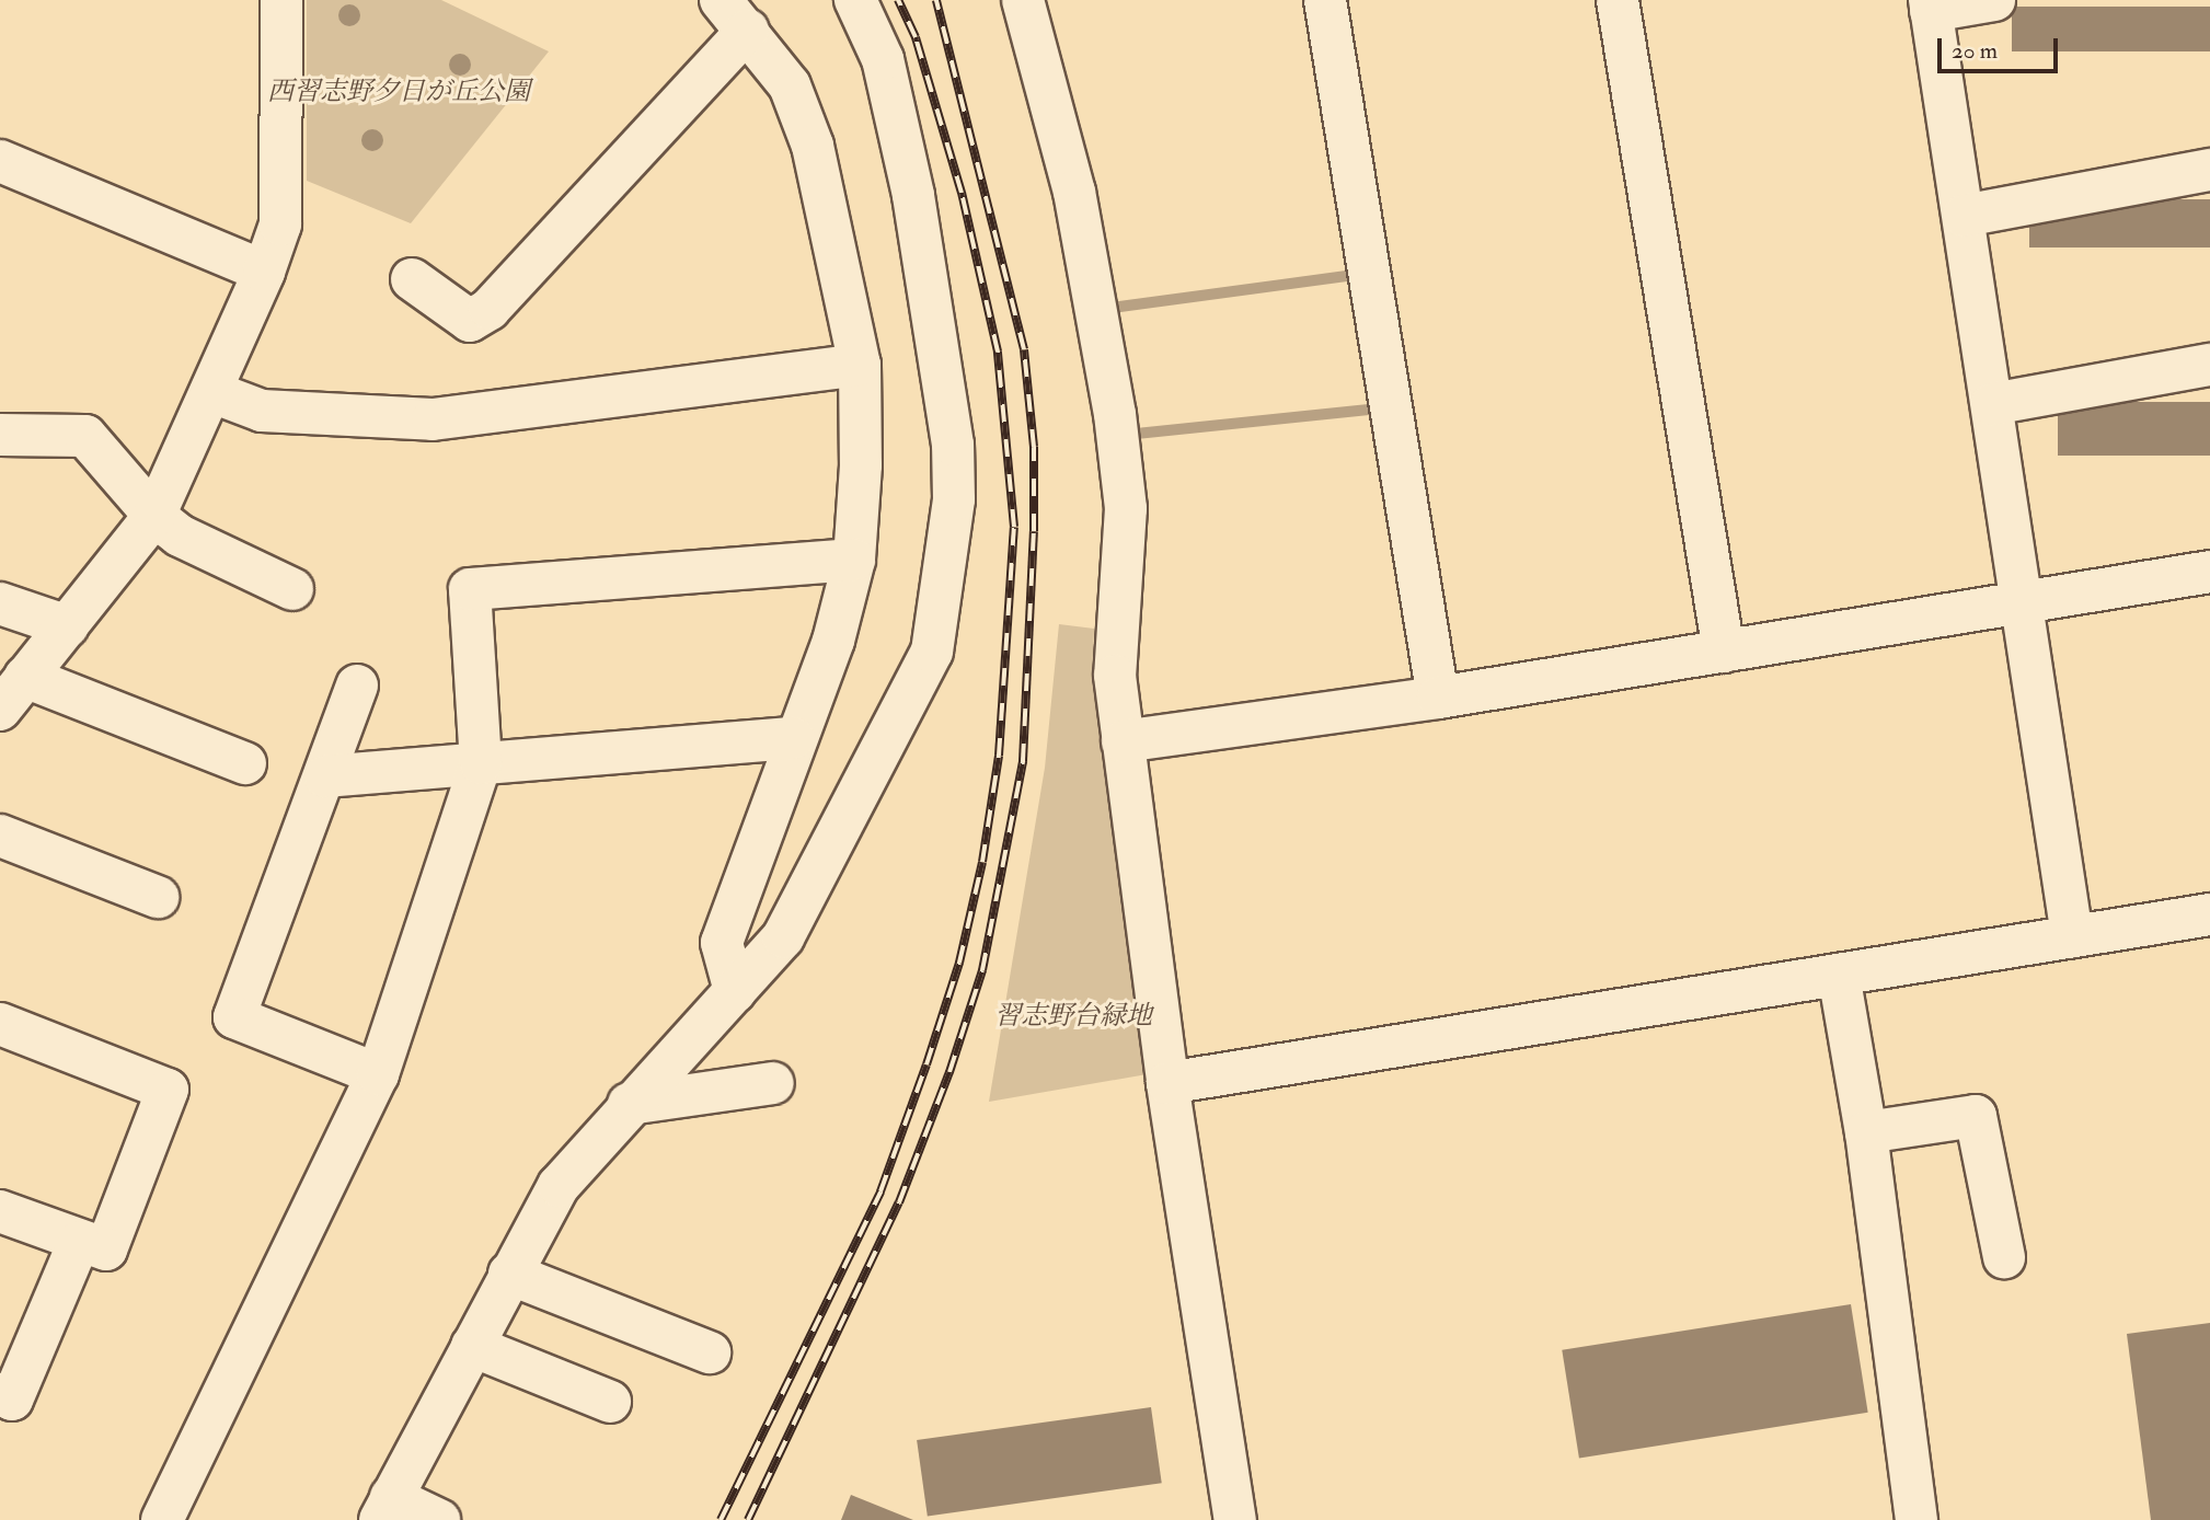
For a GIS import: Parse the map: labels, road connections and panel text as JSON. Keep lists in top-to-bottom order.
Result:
{
  "parks": ["西習志野夕日が丘公園", "習志野台緑地"],
  "scale_bar": "20 m"
}
